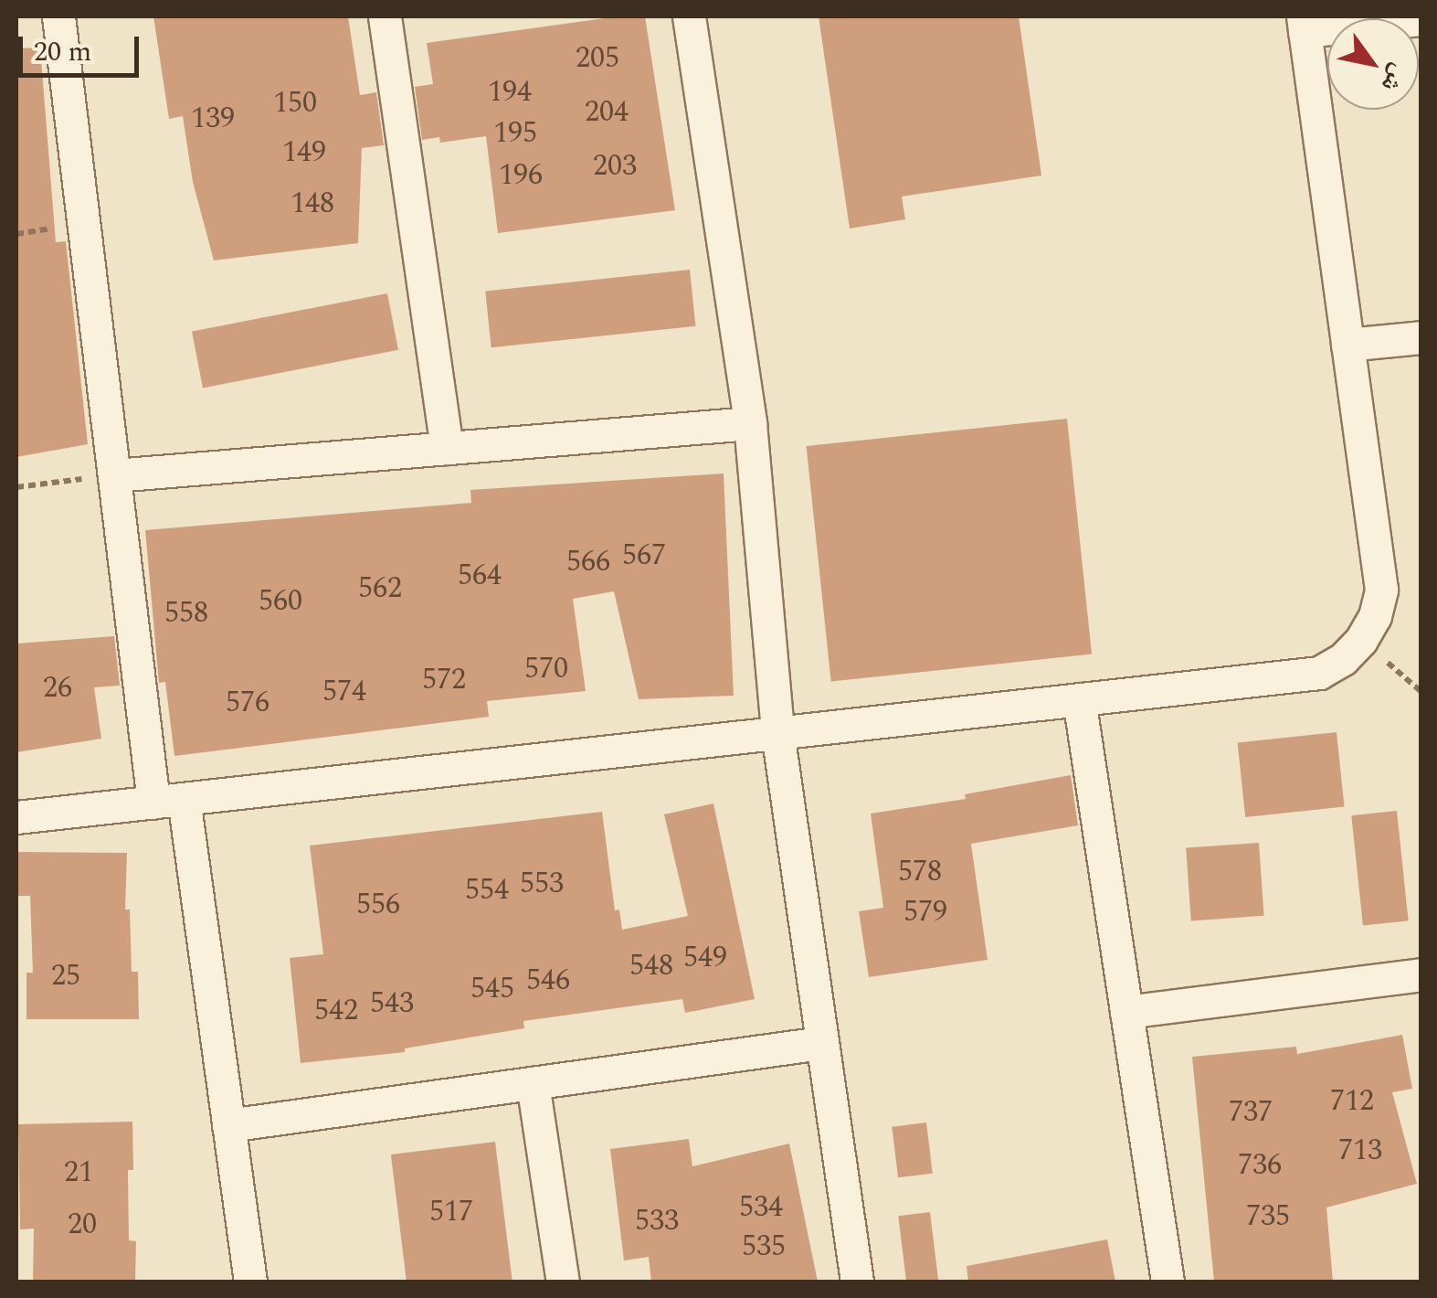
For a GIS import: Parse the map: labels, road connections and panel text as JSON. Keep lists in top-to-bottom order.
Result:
{
  "house_numbers": [
    "205",
    "194",
    "150",
    "204",
    "139",
    "195",
    "149",
    "203",
    "196",
    "148",
    "567",
    "566",
    "564",
    "562",
    "560",
    "558",
    "570",
    "572",
    "26",
    "574",
    "576",
    "578",
    "553",
    "554",
    "556",
    "579",
    "549",
    "548",
    "25",
    "546",
    "545",
    "543",
    "542",
    "712",
    "737",
    "713",
    "736",
    "21",
    "534",
    "517",
    "735",
    "533",
    "20",
    "535"
  ],
  "scale_bar": "20 m",
  "north": "bottom right"
}
